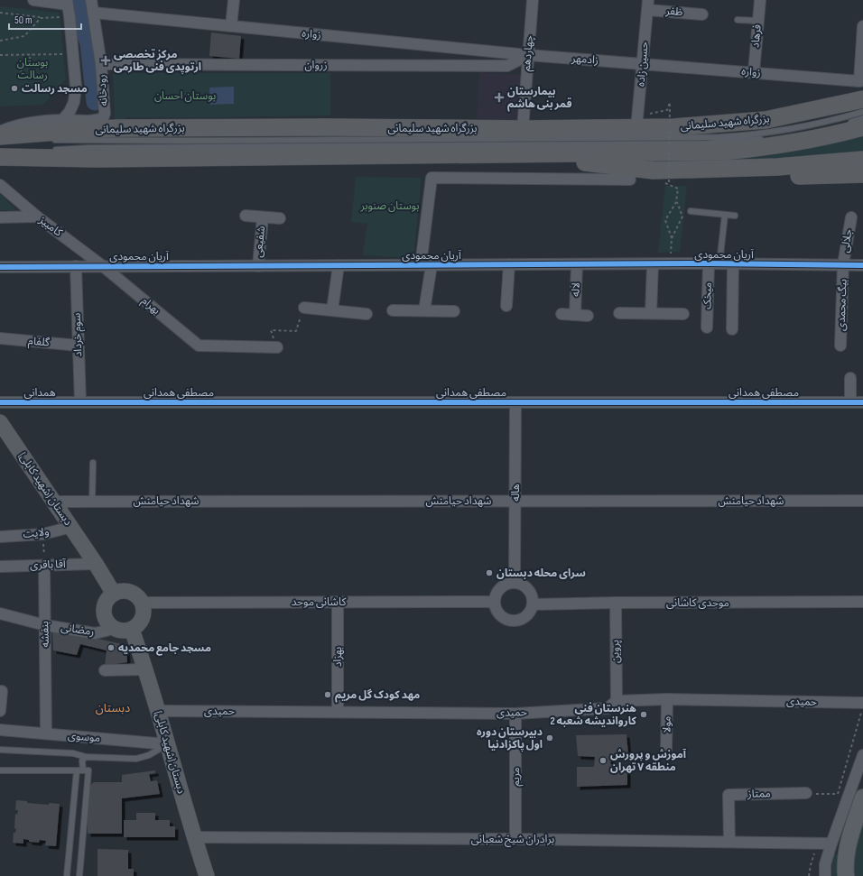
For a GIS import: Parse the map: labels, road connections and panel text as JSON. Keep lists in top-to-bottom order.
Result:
{
  "streets": {
    "highway": ["بزرگراه شهید سلیمانی"],
    "main road": ["دبستان (شهید کابلی)"],
    "street": [
      "ظفر",
      "زواره",
      "فرهاد",
      "چهاردهم",
      "زادمهر",
      "حسین زاده",
      "زروان",
      "رودخانه",
      "کامبیز",
      "جلالی",
      "شفیعی",
      "آریان محمودی",
      "لاله",
      "میخک",
      "بیگ محمدی",
      "بهرام",
      "سوم خرداد",
      "گلفام",
      "همدانی",
      "مصطفی همدانی",
      "هاله",
      "شهداد حیامنش",
      "ولایت",
      "آقا باقری",
      "کاشانی موحد",
      "موحدی کاشانی",
      "رمضانی",
      "بنفشه",
      "پروین",
      "بهزاد",
      "حمیدی",
      "مولا",
      "موسوی",
      "مریم",
      "ممتاز",
      "برادران شیخ شعبانی"
    ]
  },
  "crossings": [
    ["ظفر", "حسین زاده"],
    ["زواره", "فرهاد"],
    ["زواره", "چهاردهم"],
    ["زواره", "زادمهر"],
    ["زواره", "حسین زاده"],
    ["زواره", "زروان"],
    ["زواره", "رودخانه"],
    ["چهاردهم", "زادمهر"],
    ["چهاردهم", "زروان"],
    ["چهاردهم", "بزرگراه شهید سلیمانی"],
    ["زادمهر", "حسین زاده"],
    ["زادمهر", "زروان"],
    ["حسین زاده", "بزرگراه شهید سلیمانی"],
    ["زروان", "رودخانه"],
    ["کامبیز", "آریان محمودی"],
    ["کامبیز", "بهرام"],
    ["جلالی", "آریان محمودی"],
    ["جلالی", "بیگ محمدی"],
    ["شفیعی", "آریان محمودی"],
    ["آریان محمودی", "لاله"],
    ["آریان محمودی", "میخک"],
    ["آریان محمودی", "بیگ محمدی"],
    ["آریان محمودی", "بهرام"],
    ["آریان محمودی", "سوم خرداد"],
    ["سوم خرداد", "گلفام"],
    ["سوم خرداد", "همدانی"],
    ["سوم خرداد", "مصطفی همدانی"],
    ["همدانی", "مصطفی همدانی"],
    ["مصطفی همدانی", "هاله"],
    ["دبستان (شهید کابلی)", "شهداد حیامنش"],
    ["دبستان (شهید کابلی)", "ولایت"],
    ["دبستان (شهید کابلی)", "آقا باقری"],
    ["دبستان (شهید کابلی)", "کاشانی موحد"],
    ["دبستان (شهید کابلی)", "رمضانی"],
    ["دبستان (شهید کابلی)", "حمیدی"],
    ["دبستان (شهید کابلی)", "موسوی"],
    ["دبستان (شهید کابلی)", "برادران شیخ شعبانی"],
    ["هاله", "شهداد حیامنش"],
    ["هاله", "کاشانی موحد"],
    ["هاله", "موحدی کاشانی"],
    ["آقا باقری", "بنفشه"],
    ["کاشانی موحد", "موحدی کاشانی"],
    ["کاشانی موحد", "رمضانی"],
    ["کاشانی موحد", "بهزاد"],
    ["موحدی کاشانی", "پروین"],
    ["رمضانی", "بنفشه"],
    ["بنفشه", "موسوی"],
    ["پروین", "حمیدی"],
    ["بهزاد", "حمیدی"],
    ["حمیدی", "مولا"],
    ["حمیدی", "مریم"],
    ["مریم", "برادران شیخ شعبانی"],
    ["ممتاز", "برادران شیخ شعبانی"]
  ],
  "districts": ["دبستان"],
  "parks": ["بوستان رسالت", "بوستان احسان", "بوستان صنوبر"],
  "places": {
    "health": ["مرکز تخصصی ارتوپدی فنی طارمی", "بیمارستان قمر بنی هاشم"],
    "other": [
      "مسجد رسالت",
      "سرای محله دبستان",
      "مسجد جامع محمدیه",
      "مهد کودک گل مریم",
      "هنرستان فنی کارواندیشه شعبه 2",
      "دبیرستان دوره اول پاکزادنیا",
      "آموزش و پرورش منطقه ۷ تهران"
    ]
  },
  "scale_bar": "50 m"
}
